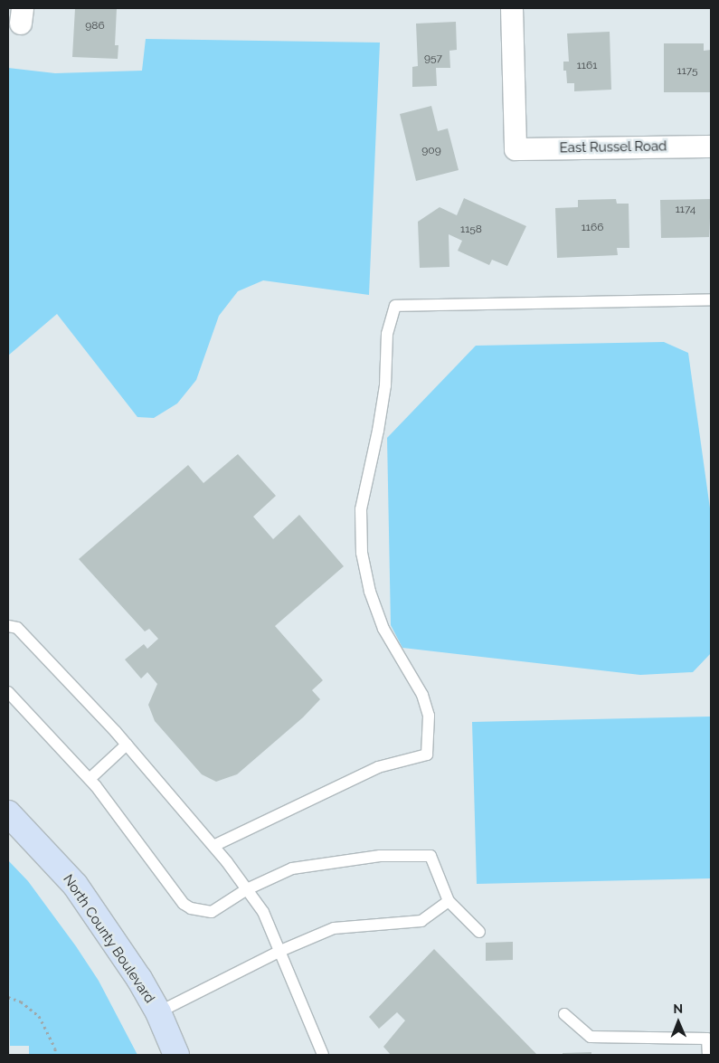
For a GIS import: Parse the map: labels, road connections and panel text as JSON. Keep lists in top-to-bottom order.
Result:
{
  "streets": {
    "main road": ["North County Boulevard"],
    "street": ["East Russel Road"]
  },
  "house_numbers": [
    "986",
    "957",
    "1161",
    "1175",
    "909",
    "1174",
    "1166",
    "1158"
  ],
  "north": "top"
}
